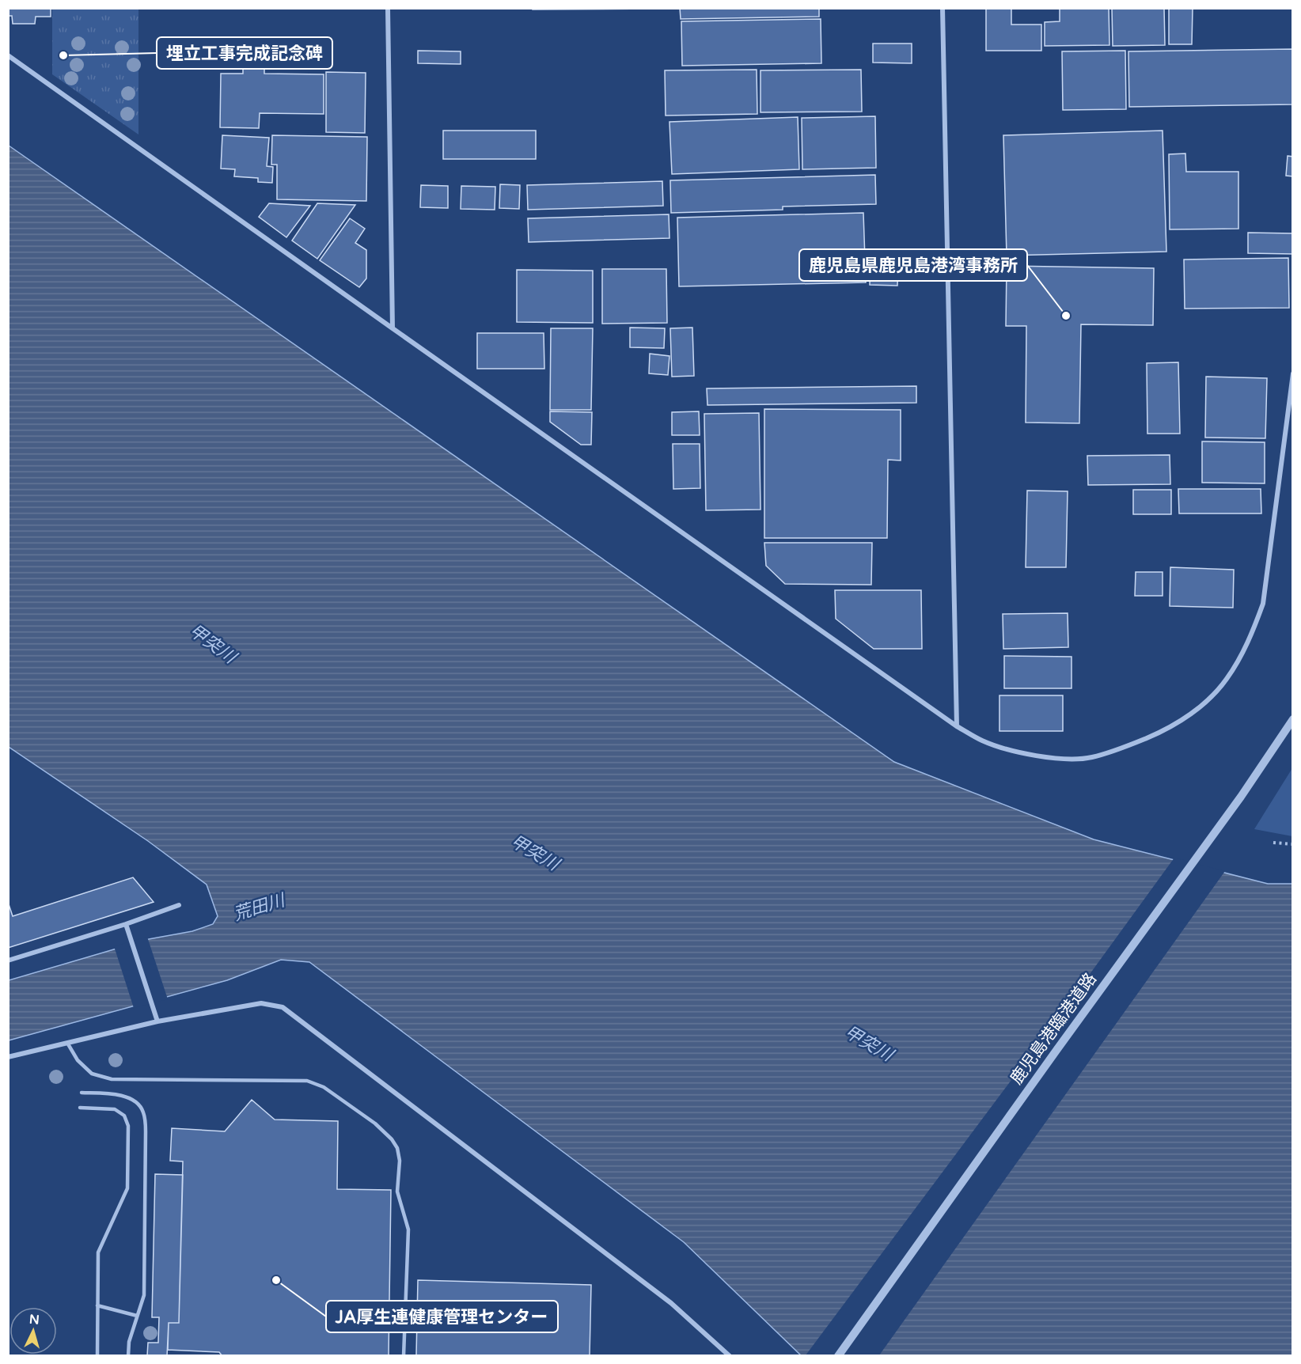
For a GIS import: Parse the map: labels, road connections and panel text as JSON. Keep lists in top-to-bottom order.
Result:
{
  "streets": {
    "street": ["鹿児島港臨港道路"]
  },
  "water": ["甲突川", "荒田川"],
  "places": ["埋立工事完成記念碑", "鹿児島県鹿児島港湾事務所", "JA厚生連健康管理センター"],
  "north": "top"
}
